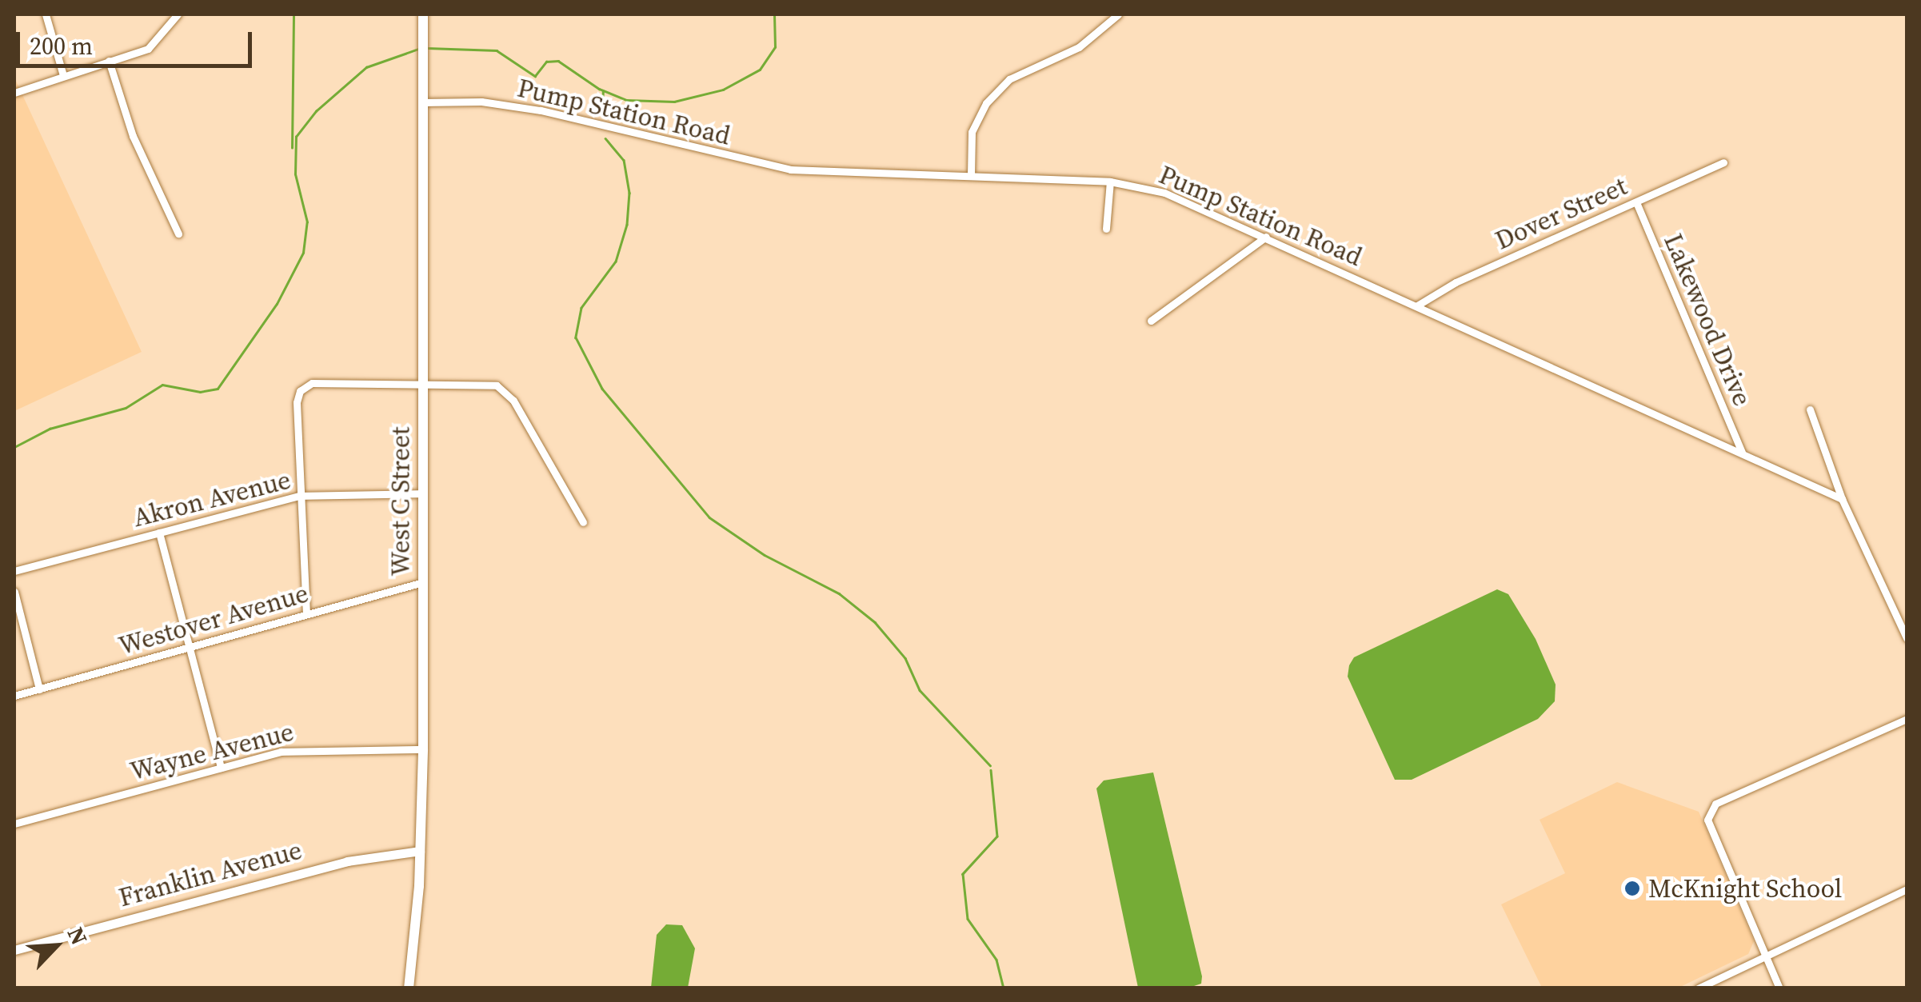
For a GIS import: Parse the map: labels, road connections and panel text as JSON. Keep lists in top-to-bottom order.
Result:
{
  "streets": {
    "main road": ["West C Street"],
    "street": [
      "Pump Station Road",
      "Dover Street",
      "Lakewood Drive",
      "Akron Avenue",
      "Westover Avenue",
      "Wayne Avenue",
      "Franklin Avenue"
    ]
  },
  "crossings": [
    ["Pump Station Road", "Dover Street"],
    ["Pump Station Road", "Lakewood Drive"],
    ["Pump Station Road", "West C Street"],
    ["Dover Street", "Lakewood Drive"],
    ["Akron Avenue", "West C Street"],
    ["West C Street", "Westover Avenue"],
    ["West C Street", "Wayne Avenue"],
    ["West C Street", "Franklin Avenue"]
  ],
  "places": ["McKnight School"],
  "scale_bar": "200 m",
  "north": "top right"
}
